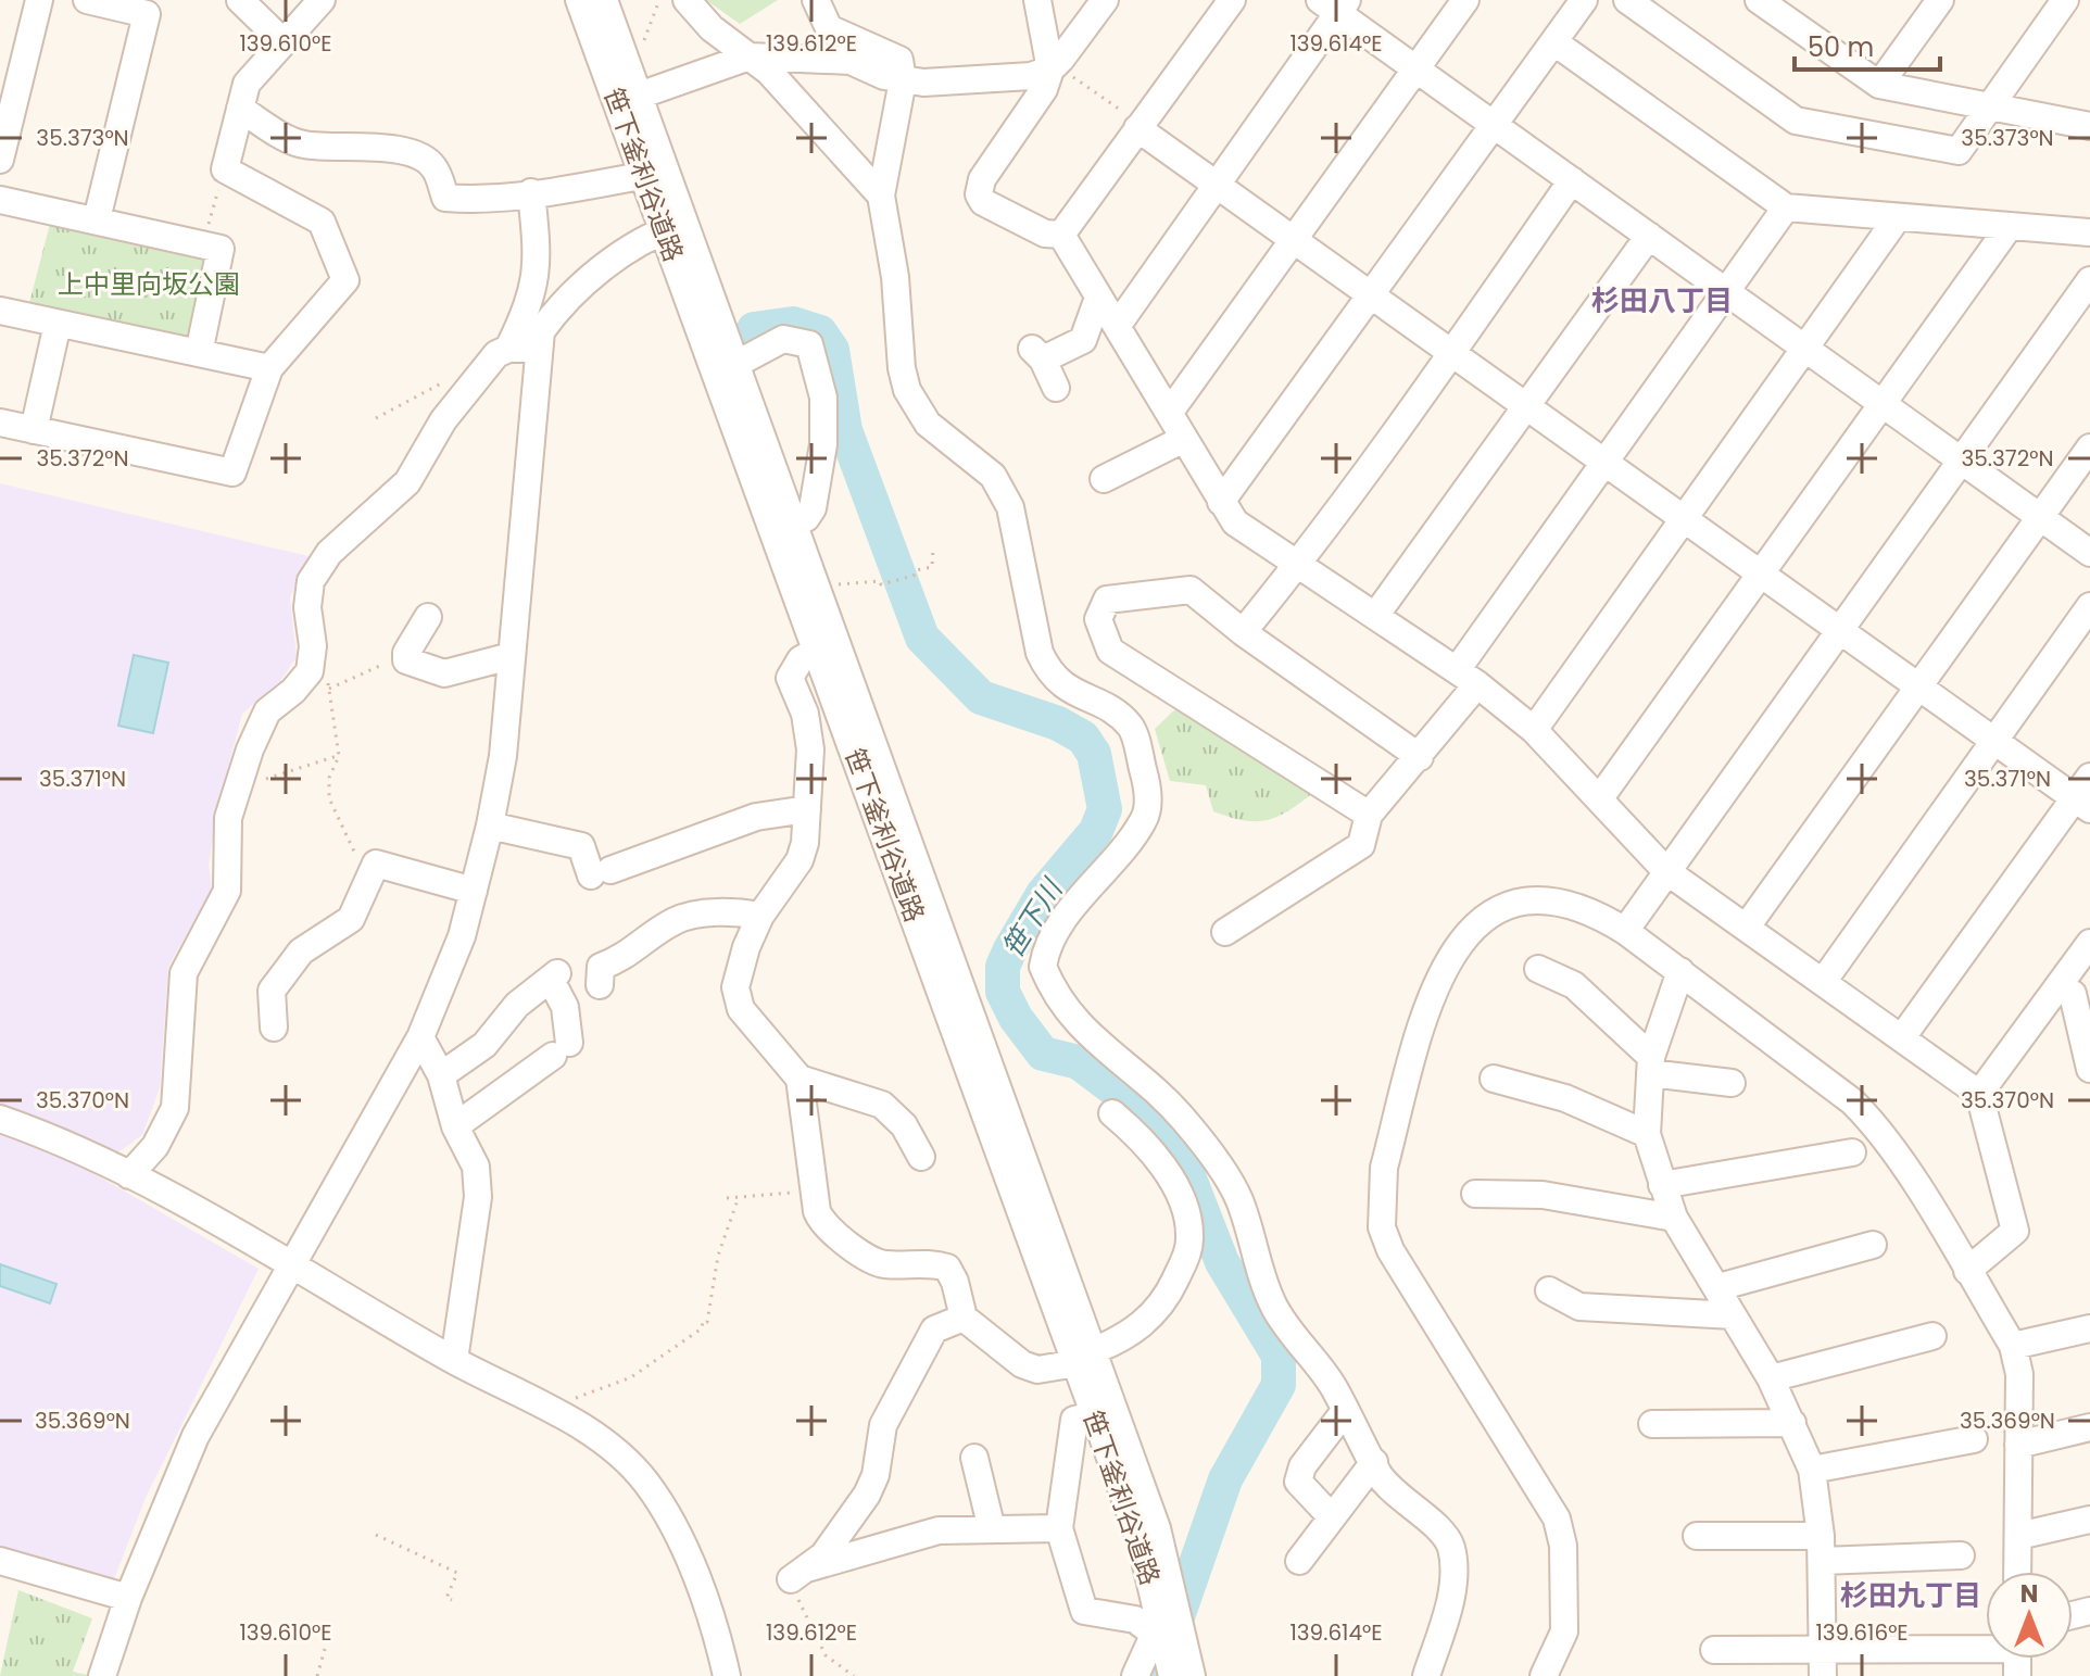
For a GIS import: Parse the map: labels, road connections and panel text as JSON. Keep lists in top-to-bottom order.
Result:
{
  "streets": {
    "street": ["笹下釜利谷道路"]
  },
  "districts": ["杉田八丁目", "杉田九丁目"],
  "water": ["笹下川"],
  "parks": ["上中里向坂公園"],
  "scale_bar": "50 m",
  "north": "top",
  "coordinates": [
    "139.610°E",
    "139.612°E",
    "139.614°E",
    "35.373°N",
    "35.372°N",
    "35.371°N",
    "35.370°N",
    "35.369°N",
    "139.616°E"
  ]
}
